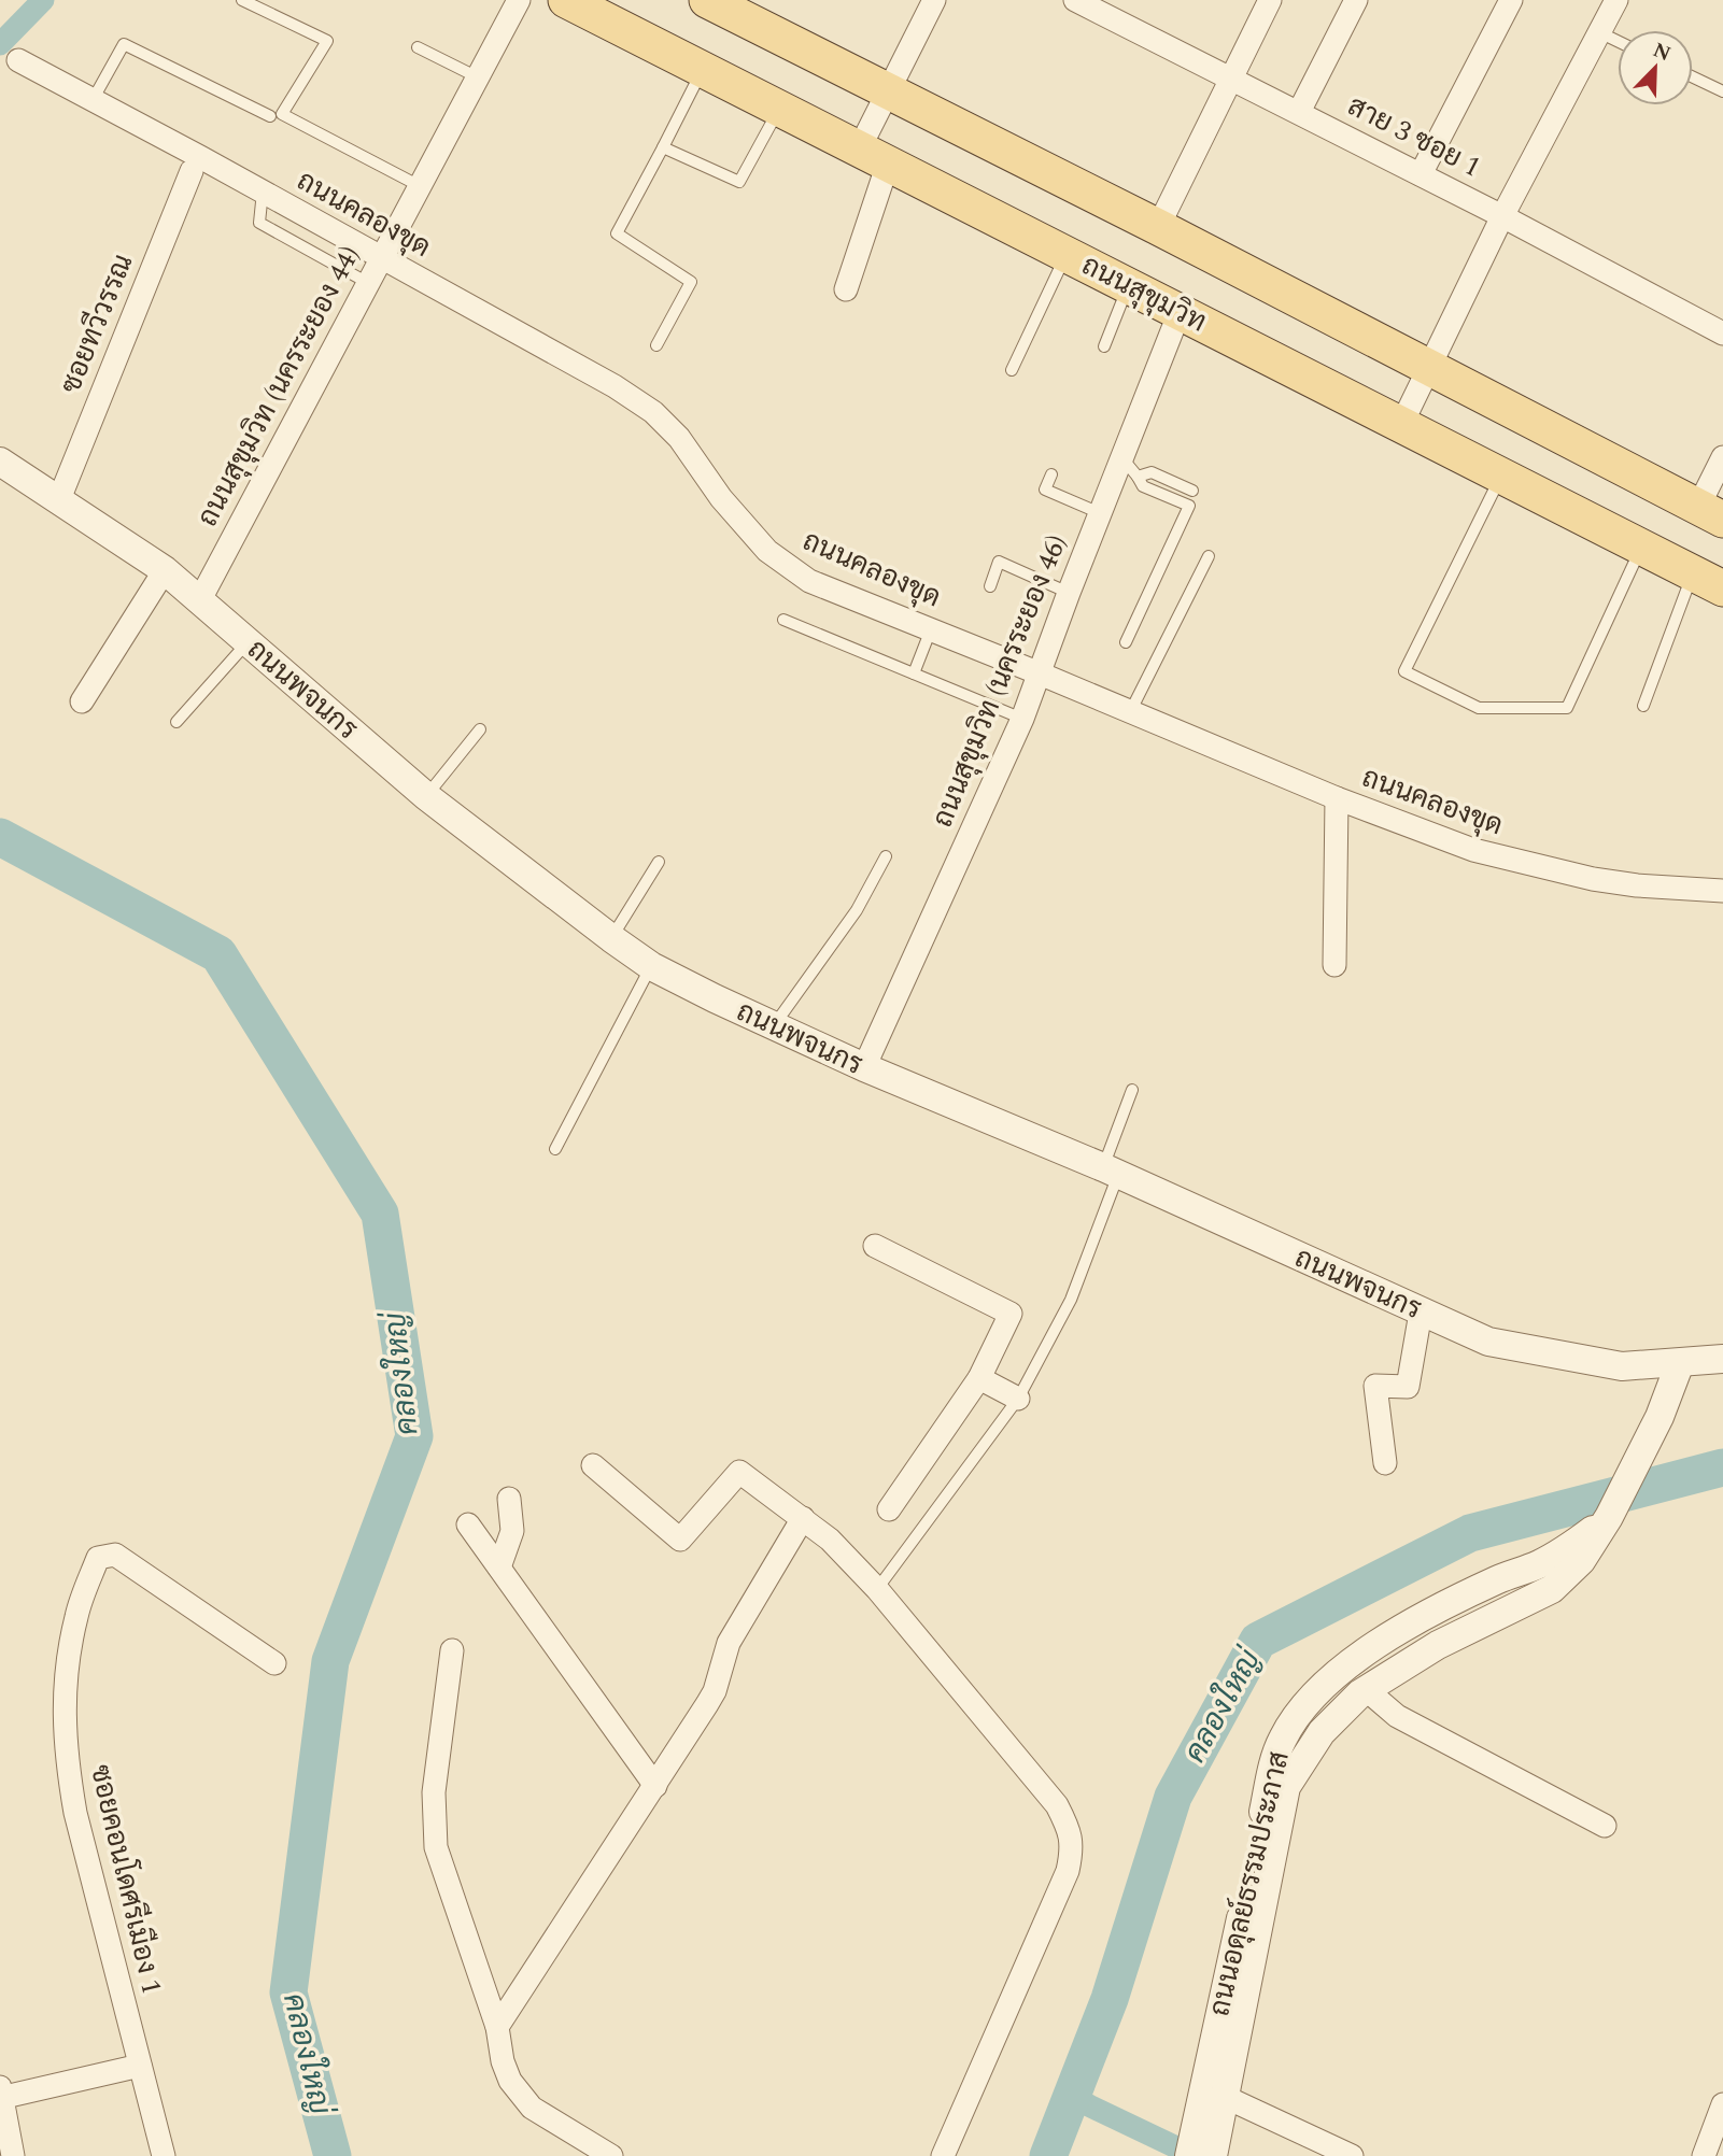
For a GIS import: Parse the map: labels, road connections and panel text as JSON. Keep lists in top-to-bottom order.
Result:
{
  "streets": {
    "main road": ["ถนนสุขุมวิท"],
    "street": [
      "สาย 3 ซอย 1",
      "ถนนคลองขุด",
      "ซอยทวีวรรณ",
      "ถนนสุขุมวิท (นครระยอง 44)",
      "ถนนสุขุมวิท (นครระยอง 46)",
      "ถนนพจนกร",
      "ซอยคอนโดศรีเมือง 1",
      "ถนนอดุลย์ธรรมประภาส"
    ]
  },
  "crossings": [
    ["ถนนคลองขุด", "ถนนสุขุมวิท (นครระยอง 44)"],
    ["ถนนคลองขุด", "ถนนสุขุมวิท (นครระยอง 46)"],
    ["ถนนสุขุมวิท", "ถนนสุขุมวิท (นครระยอง 46)"],
    ["ซอยทวีวรรณ", "ถนนพจนกร"],
    ["ถนนสุขุมวิท (นครระยอง 44)", "ถนนพจนกร"],
    ["ถนนสุขุมวิท (นครระยอง 46)", "ถนนพจนกร"],
    ["ถนนพจนกร", "ถนนอดุลย์ธรรมประภาส"]
  ],
  "water": ["คลองใหญ่"],
  "north": "top right"
}
